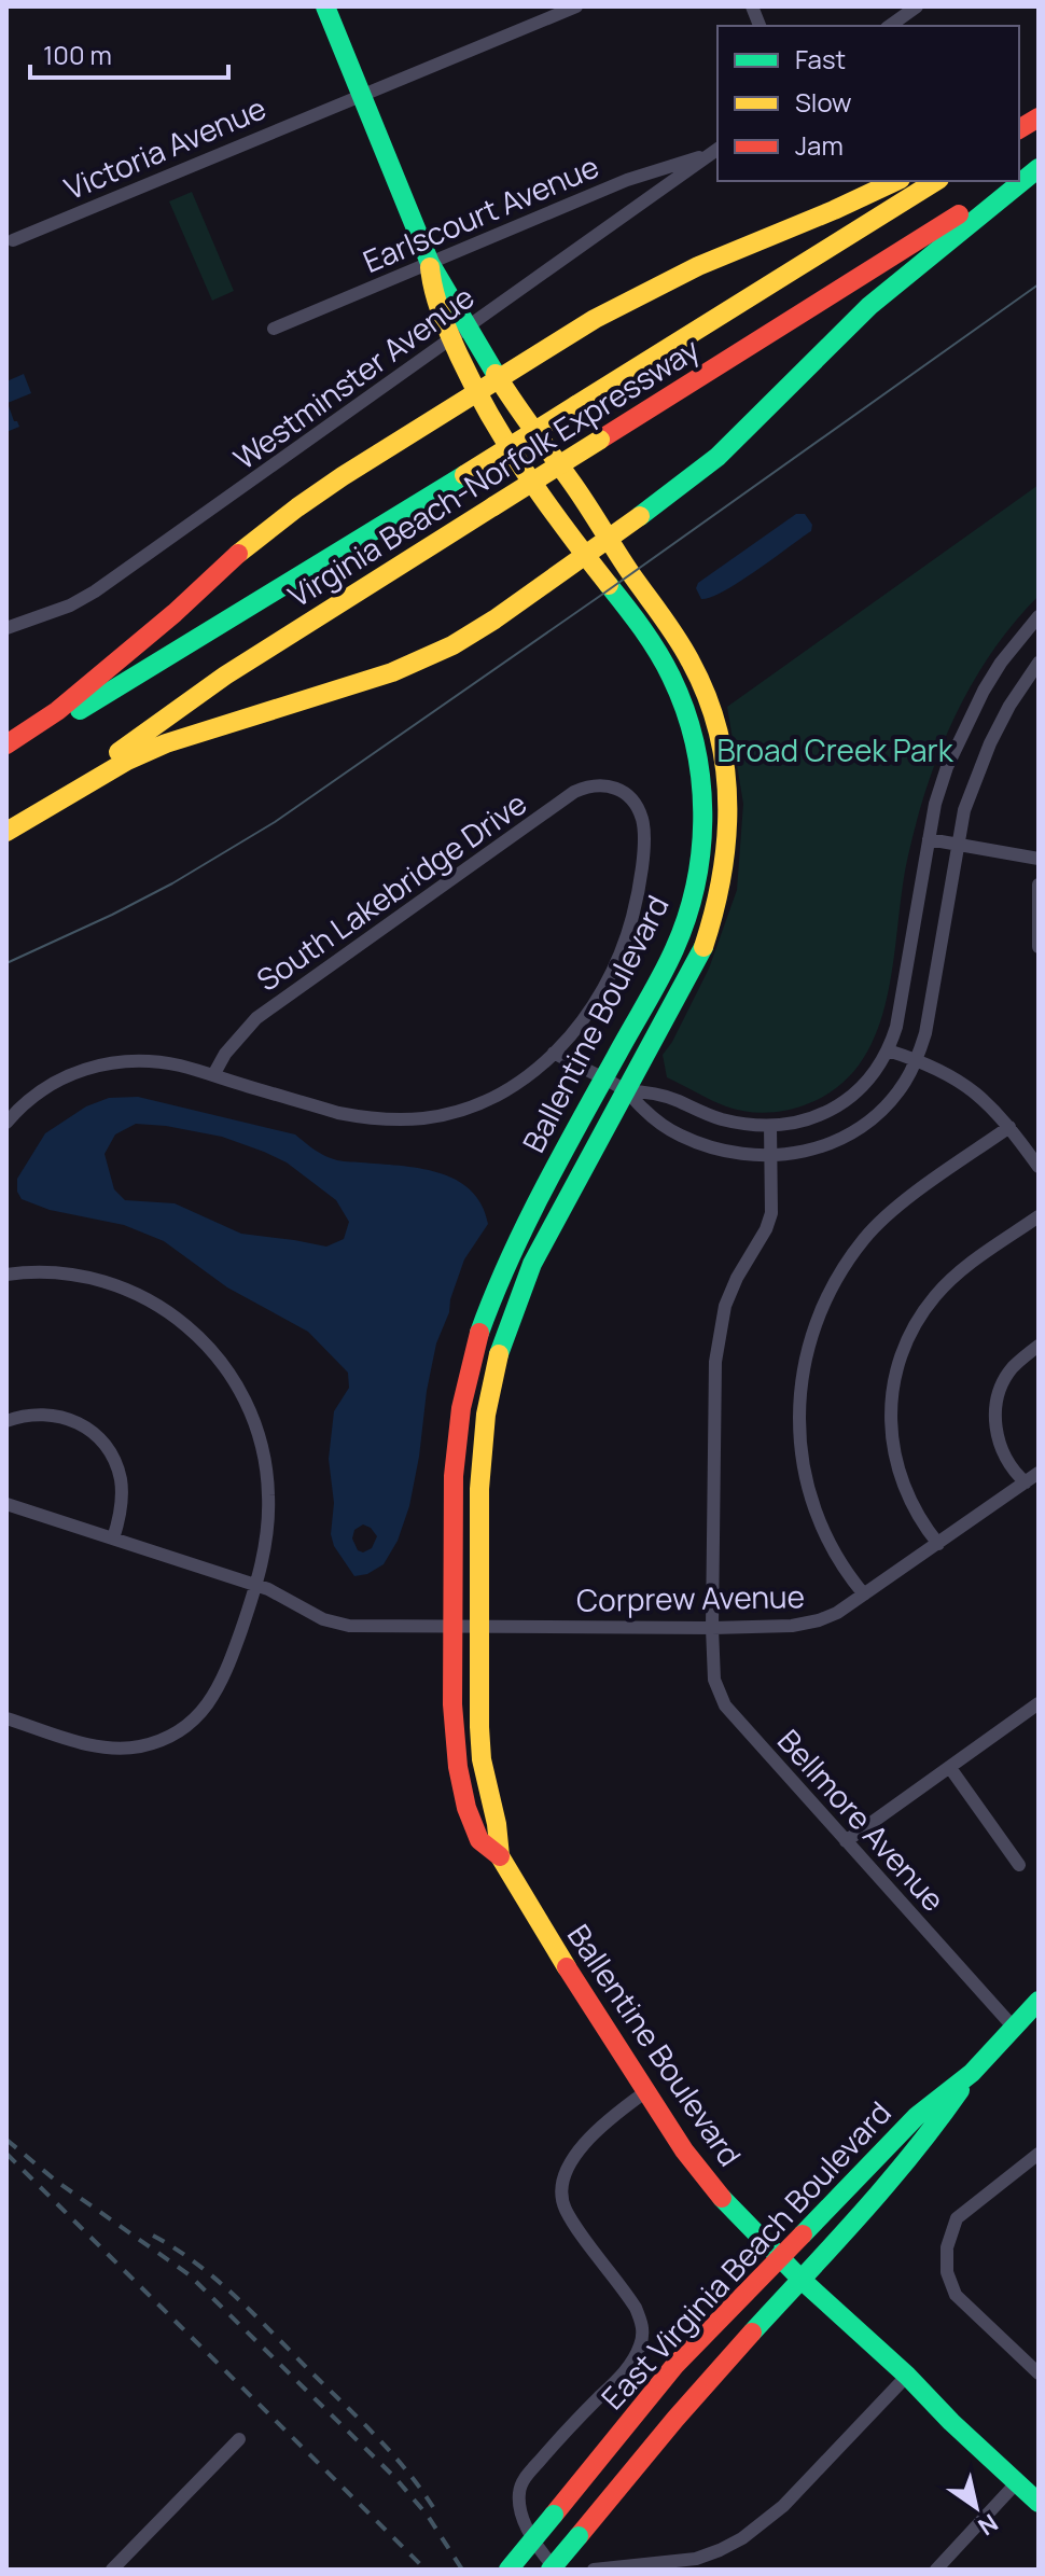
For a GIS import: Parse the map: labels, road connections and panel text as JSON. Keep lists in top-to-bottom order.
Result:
{
  "streets": {
    "main road": ["Virginia Beach-Norfolk Expressway", "Ballentine Boulevard", "East Virginia Beach Boulevard"],
    "street": [
      "Victoria Avenue",
      "Earlscourt Avenue",
      "Westminster Avenue",
      "South Lakebridge Drive",
      "Corprew Avenue",
      "Bellmore Avenue"
    ]
  },
  "crossings": [
    ["Victoria Avenue", "Ballentine Boulevard"],
    ["Earlscourt Avenue", "Westminster Avenue"],
    ["Earlscourt Avenue", "Ballentine Boulevard"],
    ["Westminster Avenue", "Ballentine Boulevard"],
    ["Ballentine Boulevard", "Corprew Avenue"],
    ["Ballentine Boulevard", "East Virginia Beach Boulevard"],
    ["Corprew Avenue", "Bellmore Avenue"],
    ["Bellmore Avenue", "East Virginia Beach Boulevard"]
  ],
  "parks": ["Broad Creek Park"],
  "legend": ["Fast", "Slow", "Jam"],
  "scale_bar": "100 m",
  "north": "bottom right"
}
